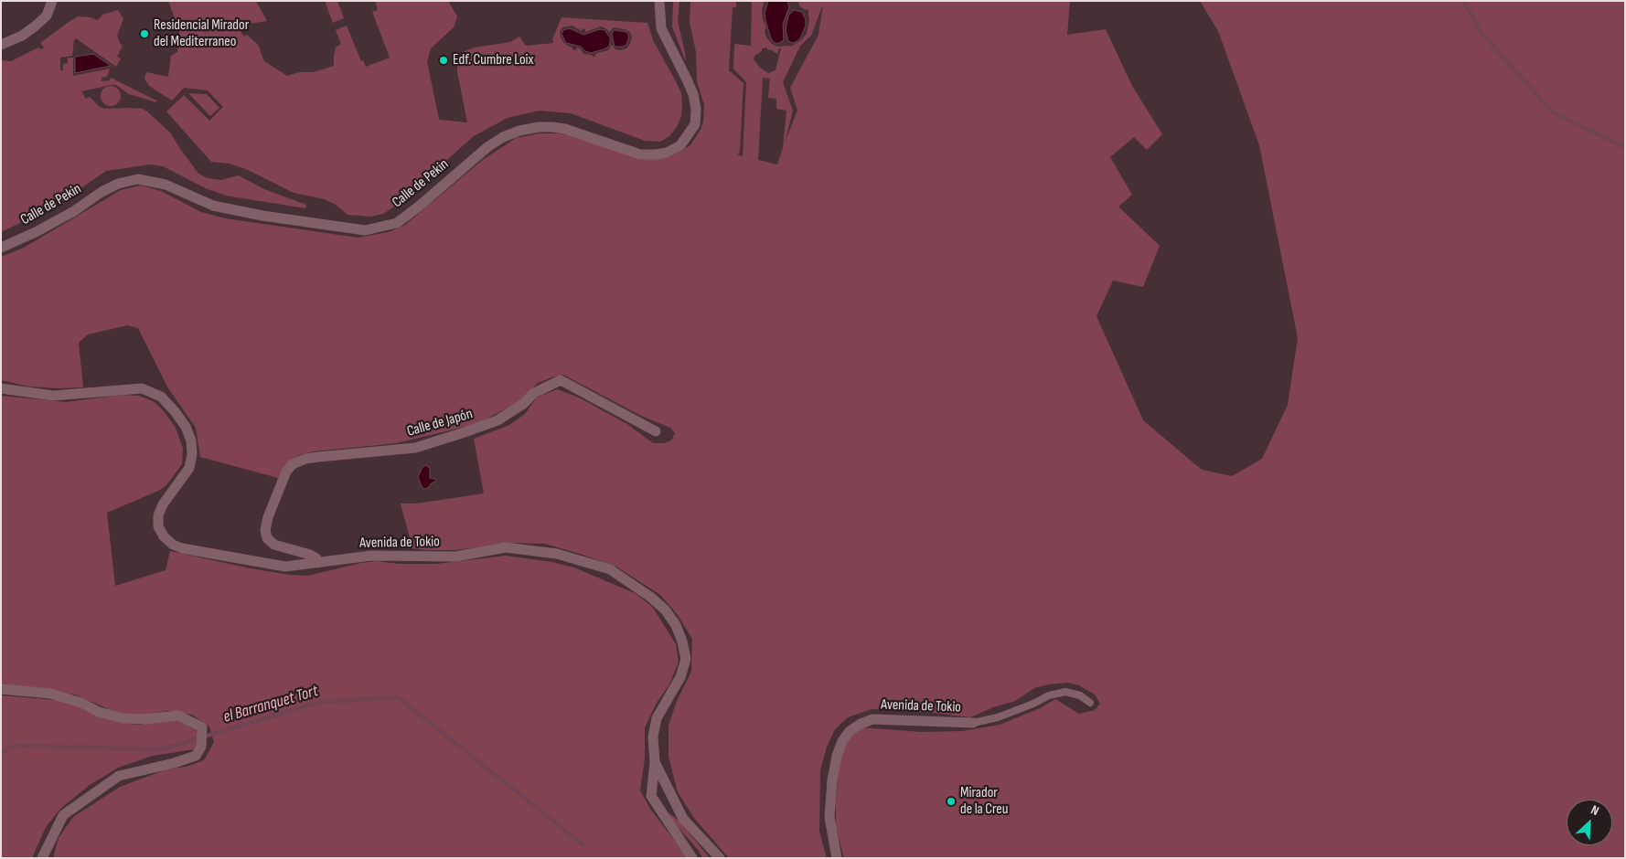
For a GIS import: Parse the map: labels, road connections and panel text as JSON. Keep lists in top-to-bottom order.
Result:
{
  "streets": {
    "street": ["Calle de Pekin", "Calle de Japón", "Avenida de Tokio"]
  },
  "crossings": [
    ["Calle de Japón", "Avenida de Tokio"]
  ],
  "water": ["el Barranquet Tort"],
  "places": ["Residencial Mirador del Mediterraneo", "Edf. Cumbre Loix", "Mirador de la Creu"],
  "north": "top right"
}
